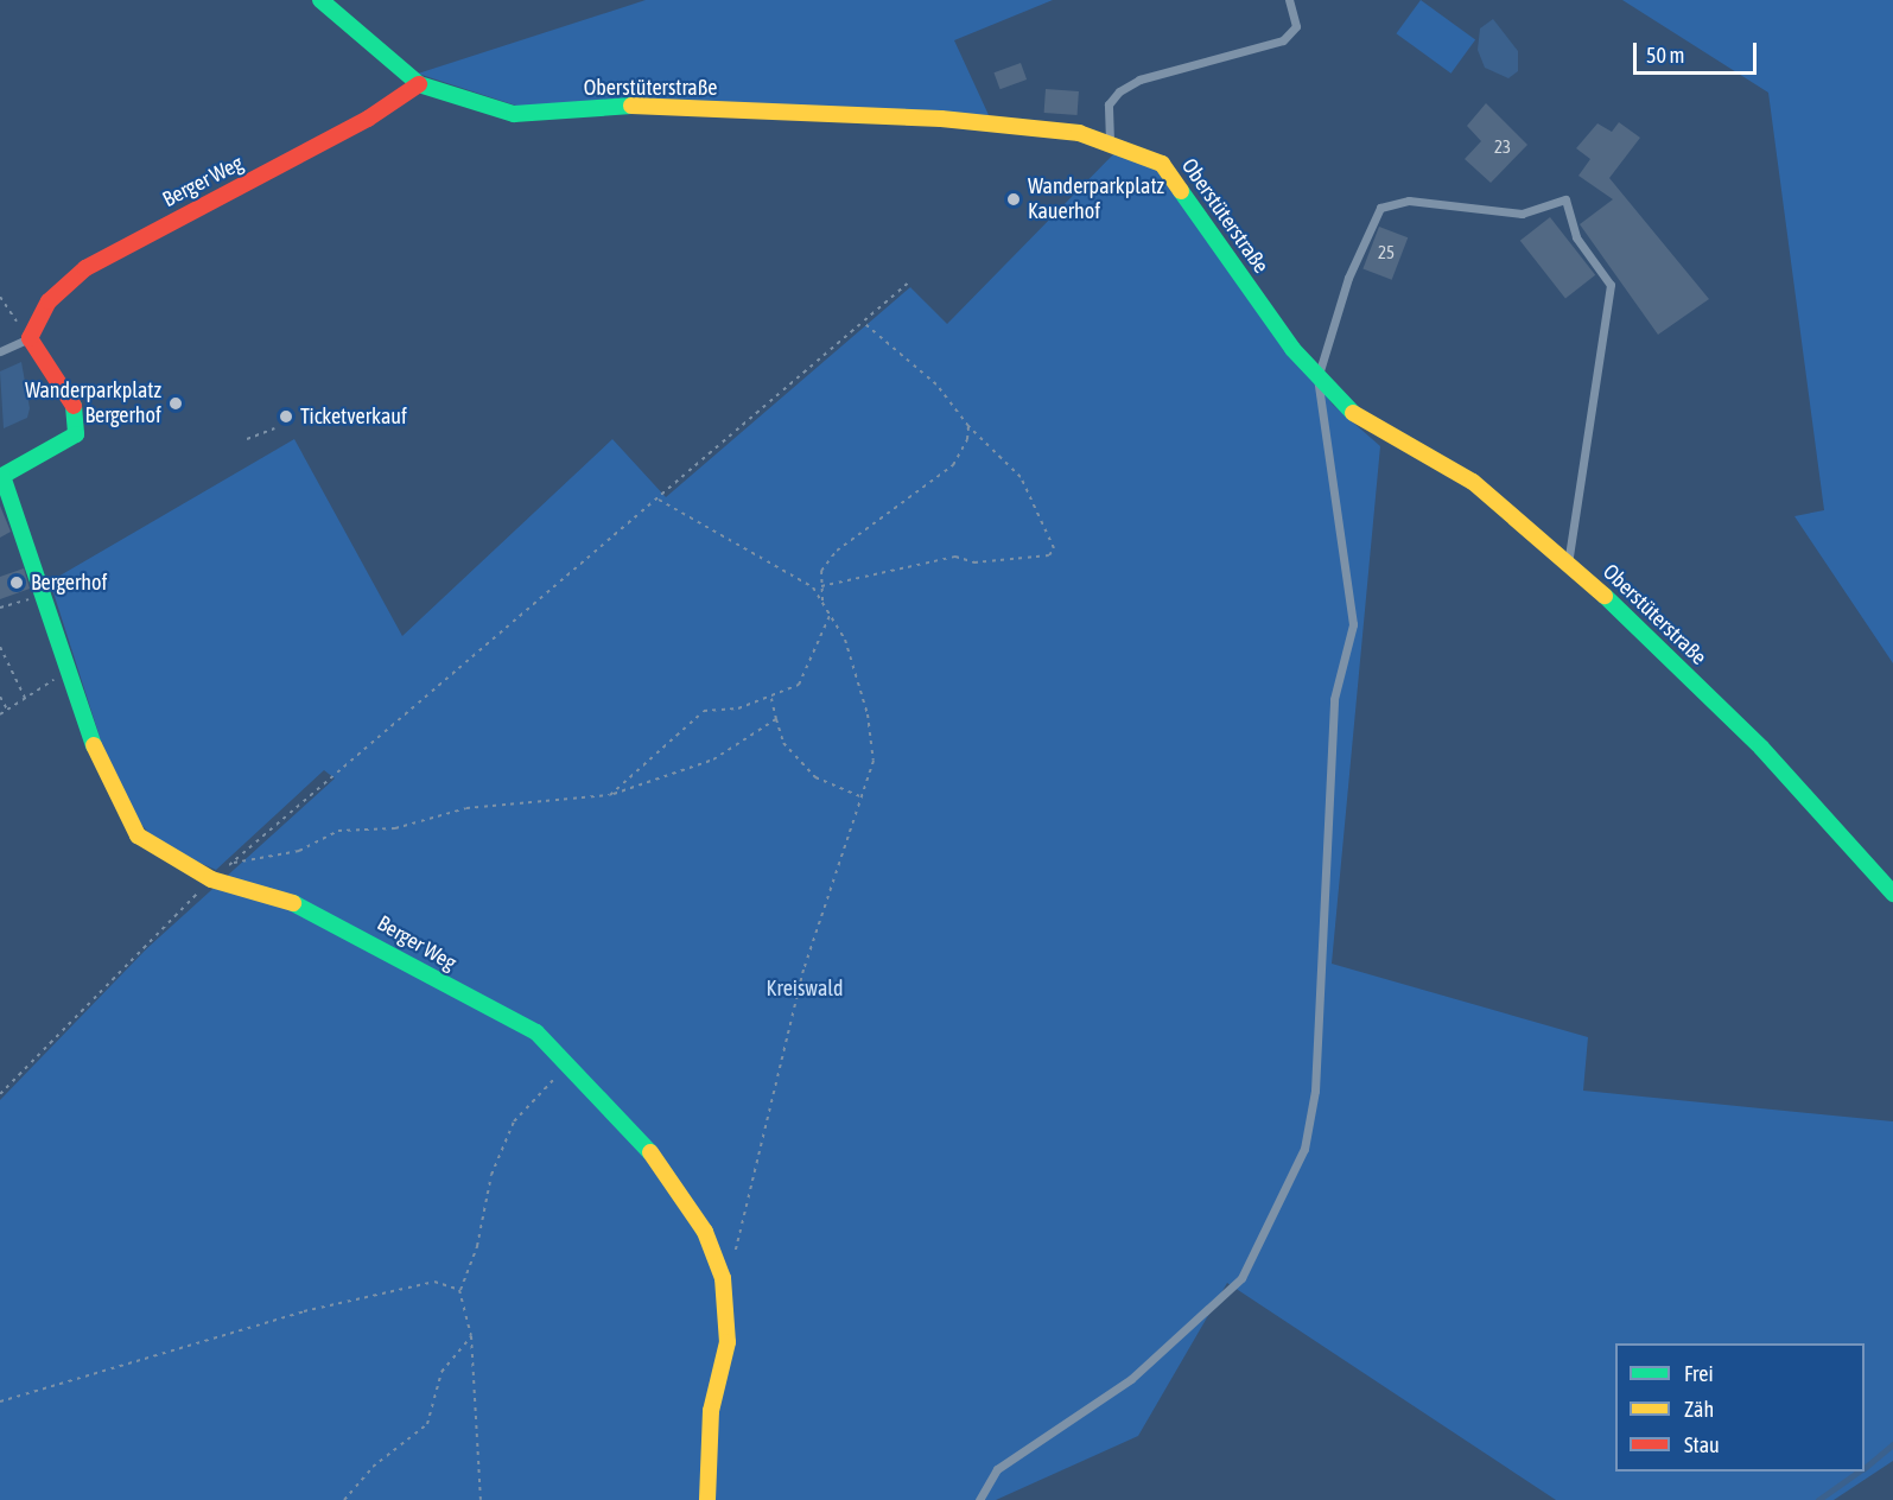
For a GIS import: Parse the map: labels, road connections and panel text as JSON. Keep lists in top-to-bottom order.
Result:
{
  "streets": {
    "street": ["Oberstüterstraße", "Berger Weg"]
  },
  "crossings": [
    ["Oberstüterstraße", "Berger Weg"]
  ],
  "parks": ["Kreiswald"],
  "places": [
    "Wanderparkplatz Kauerhof",
    "Wanderparkplatz Bergerhof",
    "Ticketverkauf",
    "Bergerhof"
  ],
  "house_numbers": ["23", "25"],
  "legend": ["Frei", "Zäh", "Stau"],
  "scale_bar": "50 m"
}
